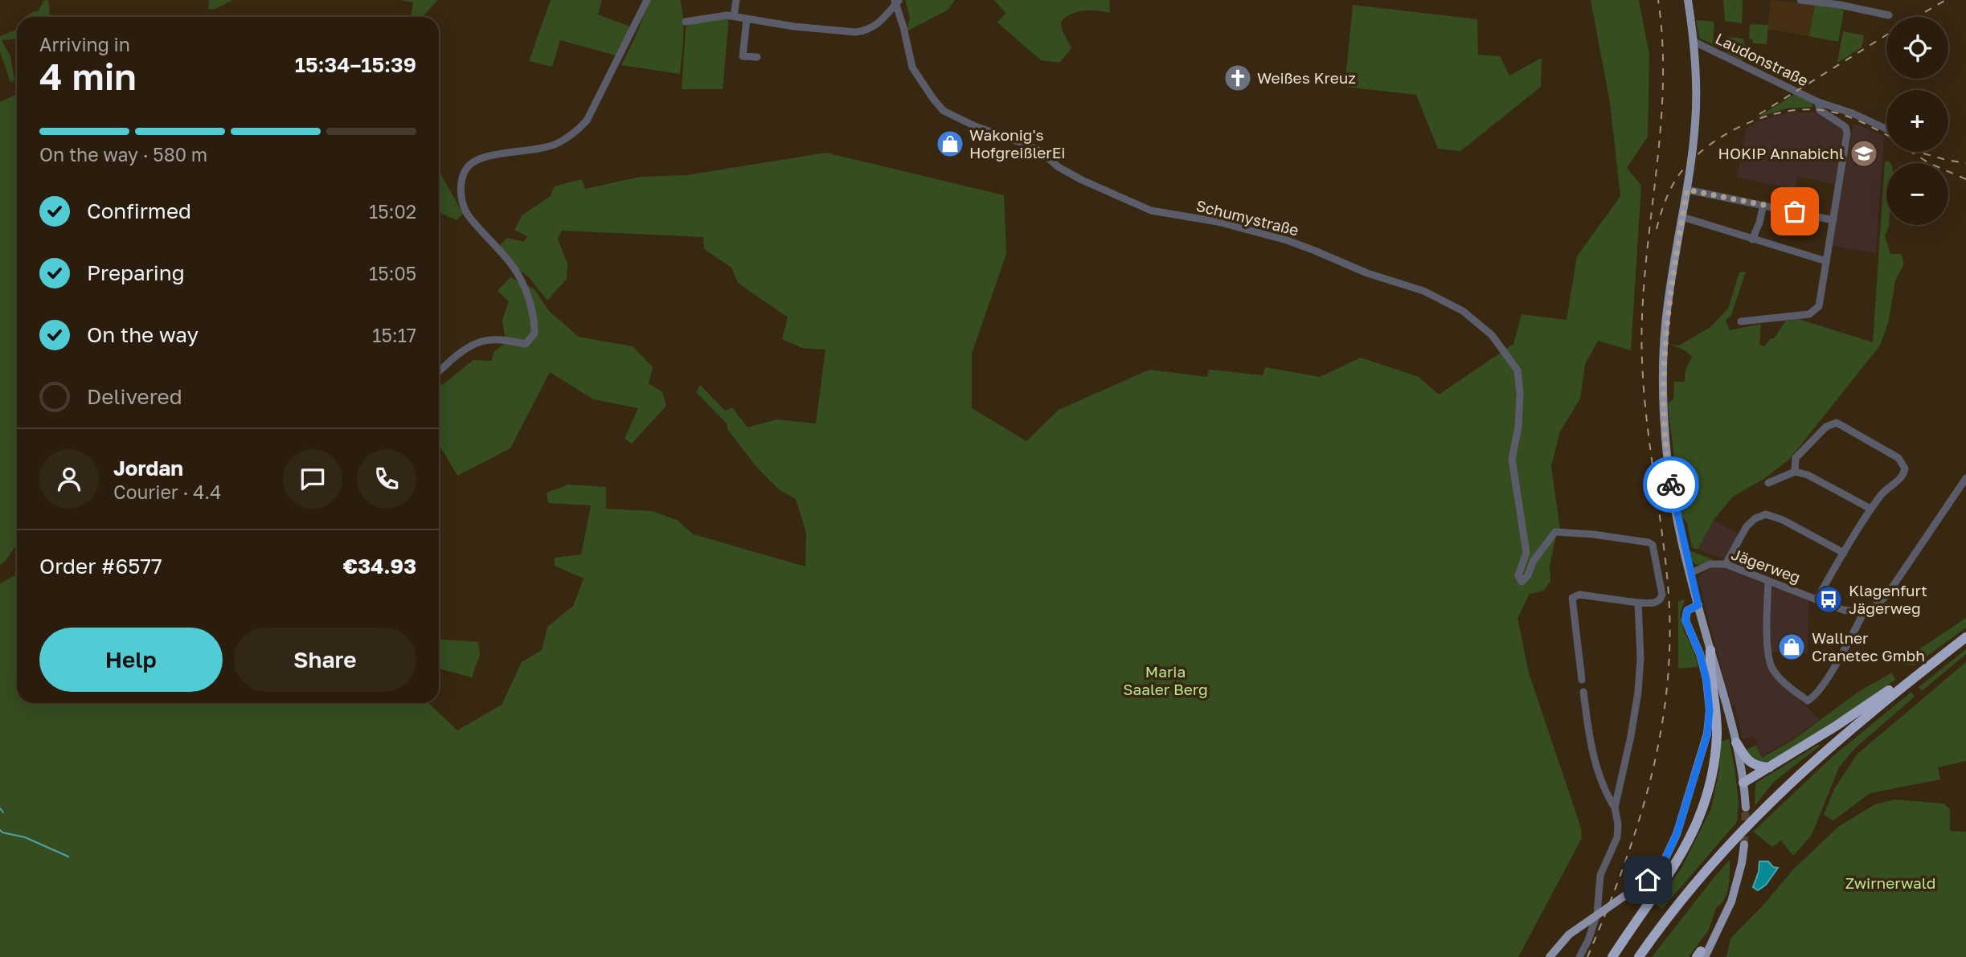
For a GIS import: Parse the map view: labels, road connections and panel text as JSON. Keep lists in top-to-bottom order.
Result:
{
  "streets": {
    "street": ["Laudonstraße", "Schumystraße", "Jägerweg"]
  },
  "parks": ["Maria Saaler Berg", "Zwirnerwald"],
  "places": {
    "church": ["Weißes Kreuz"],
    "shop": ["Wakonig's HofgreißlerEi", "Wallner Cranetec Gmbh"],
    "school or university": ["HOKIP Annabichl"],
    "bus stop": ["Klagenfurt Jägerweg"]
  },
  "page": {
    "map_buttons": ["+", "−"],
    "heading": ["4 min", "Arriving in", "15:34–15:39"],
    "panel": [
      "Jordan",
      "Courier · 4.4",
      "Order #6577",
      "€34.93"
    ],
    "bar": "On the way · 580 m",
    "list": [
      ["Confirmed", "15:02"],
      ["Preparing", "15:05"],
      ["On the way", "15:17"],
      "Delivered"
    ],
    "buttons": ["Help", "Share"]
  }
}
